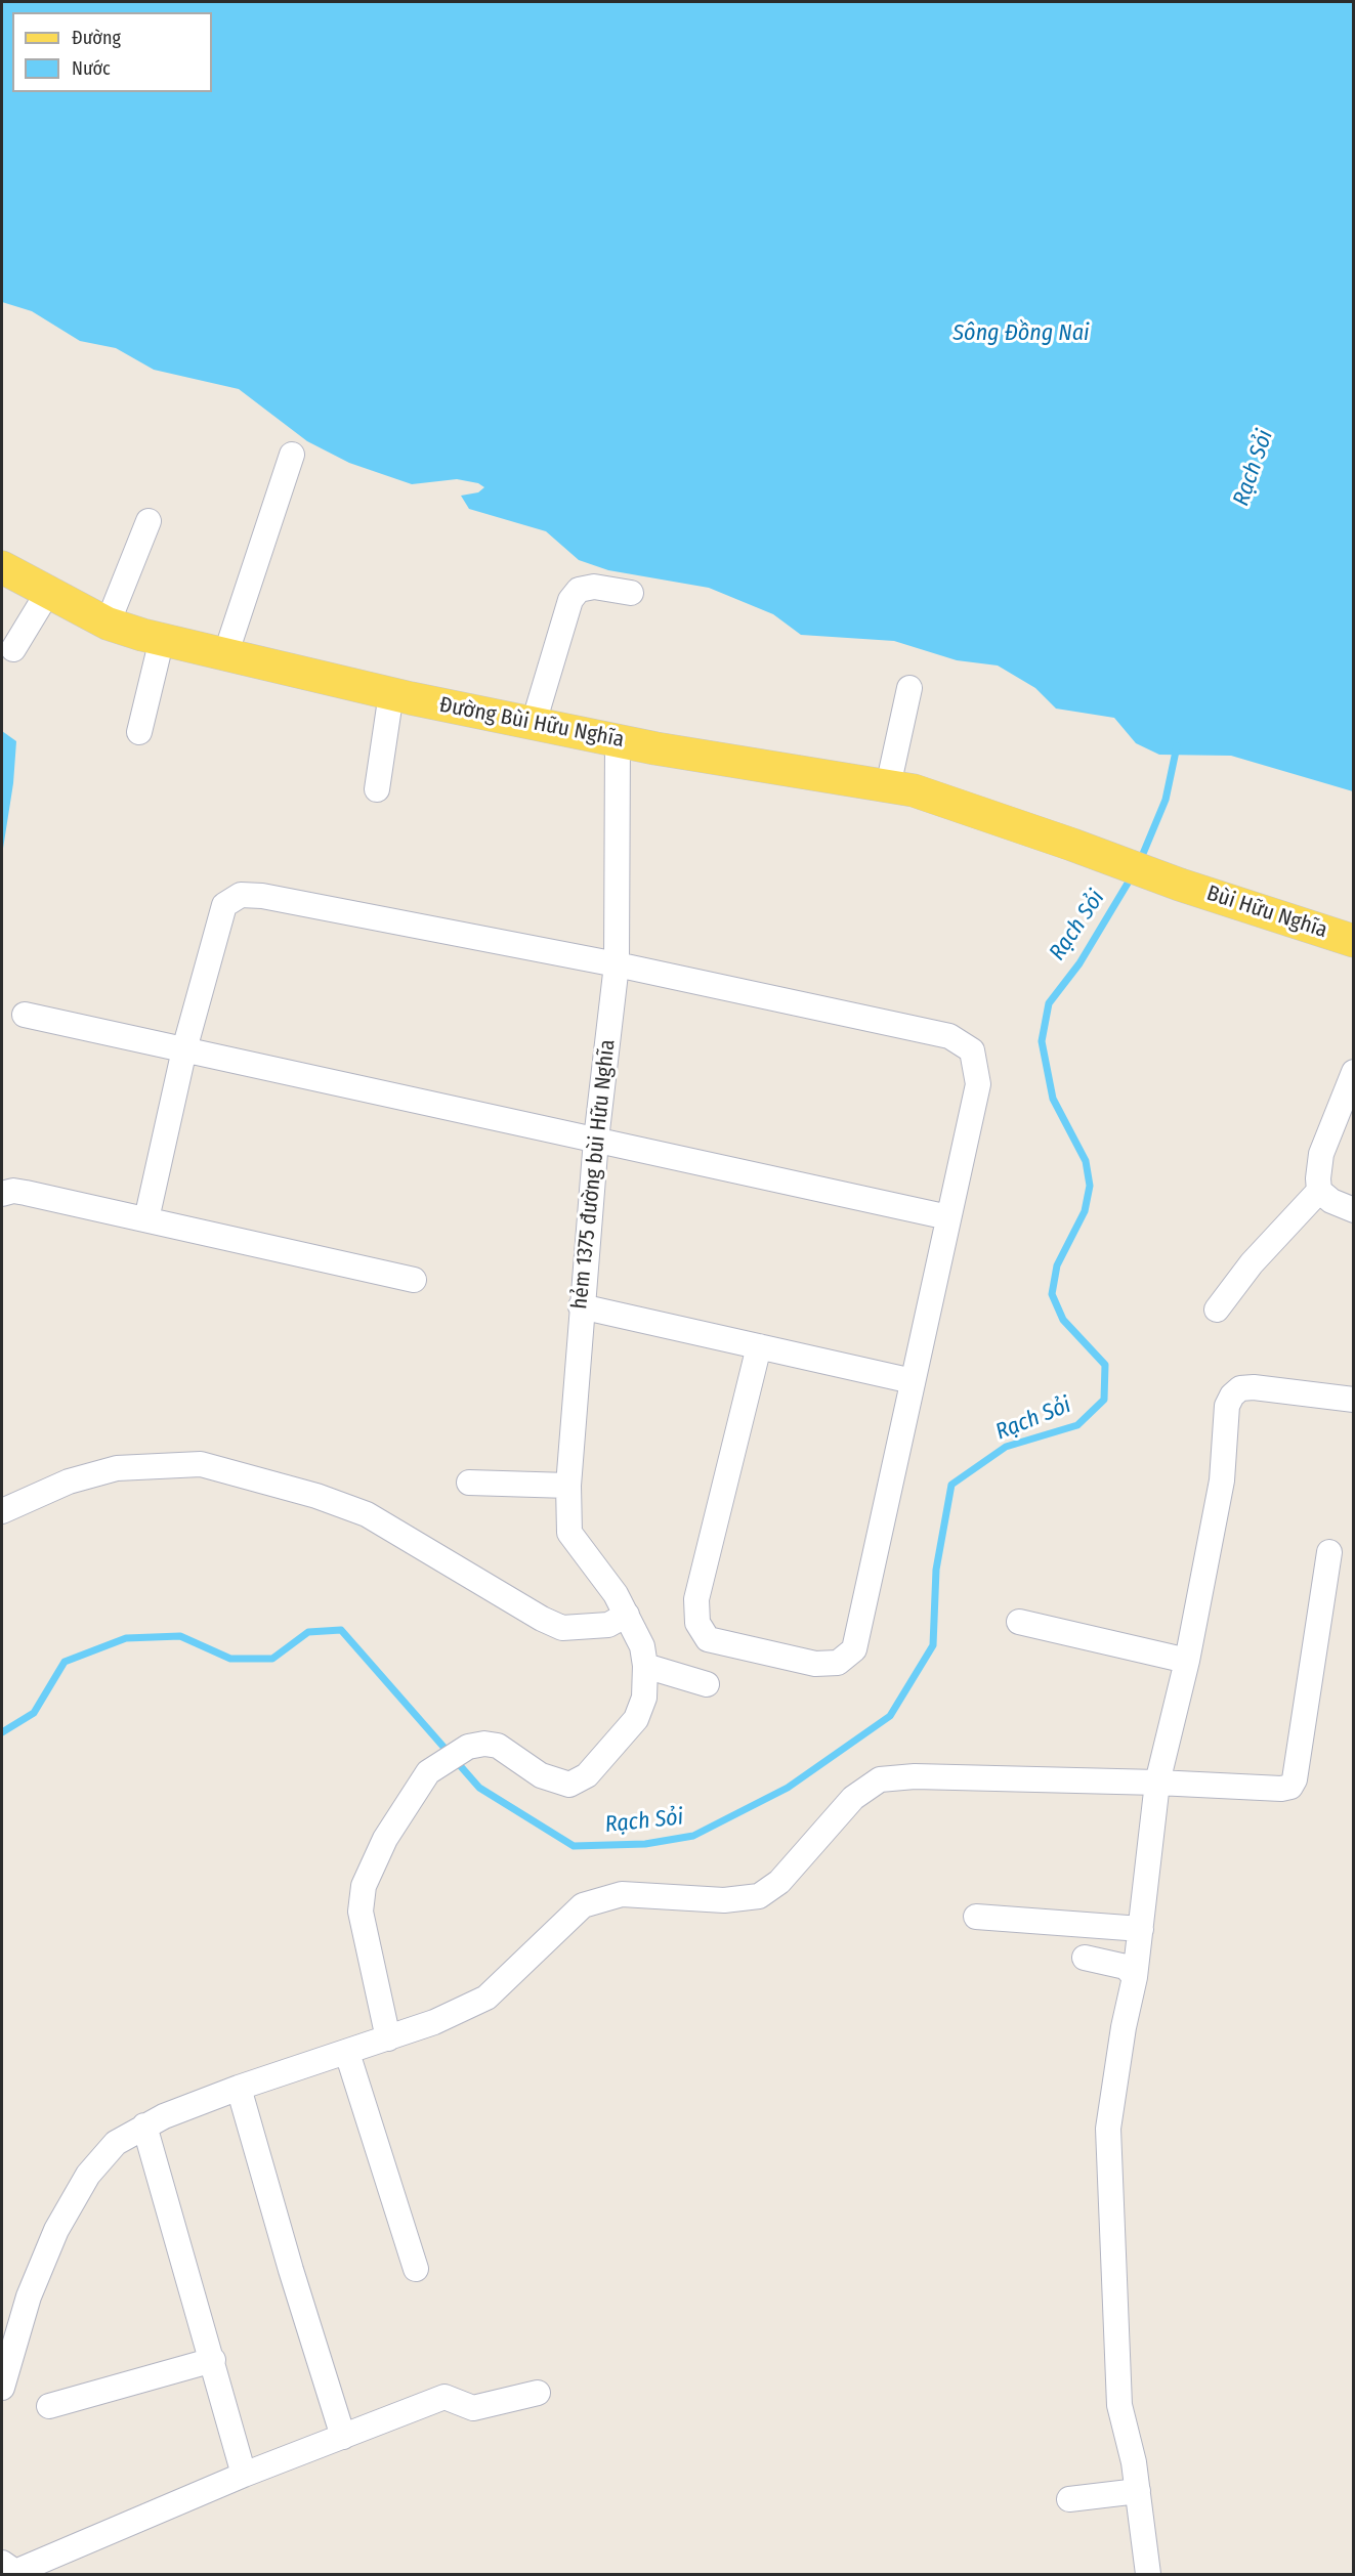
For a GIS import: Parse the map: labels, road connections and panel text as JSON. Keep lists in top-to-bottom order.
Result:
{
  "streets": {
    "main road": ["Đường Bùi Hữu Nghĩa", "Bùi Hữu Nghĩa"],
    "street": ["hẻm 1375 đường bùi Hữu Nghĩa"]
  },
  "crossings": [
    ["Đường Bùi Hữu Nghĩa", "Bùi Hữu Nghĩa"],
    ["Đường Bùi Hữu Nghĩa", "hẻm 1375 đường bùi Hữu Nghĩa"]
  ],
  "water": ["Sông Đồng Nai", "Rạch Sỏi"],
  "legend": ["Đường", "Nước"]
}
